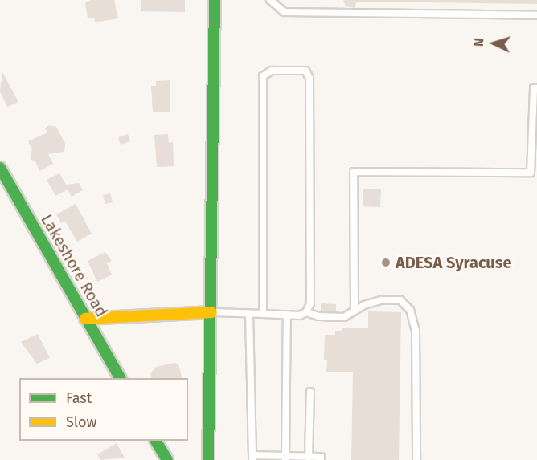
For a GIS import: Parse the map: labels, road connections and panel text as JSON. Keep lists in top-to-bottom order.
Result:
{
  "streets": {
    "main road": ["Lakeshore Road"]
  },
  "places": ["ADESA Syracuse"],
  "legend": ["Fast", "Slow"],
  "north": "left"
}
